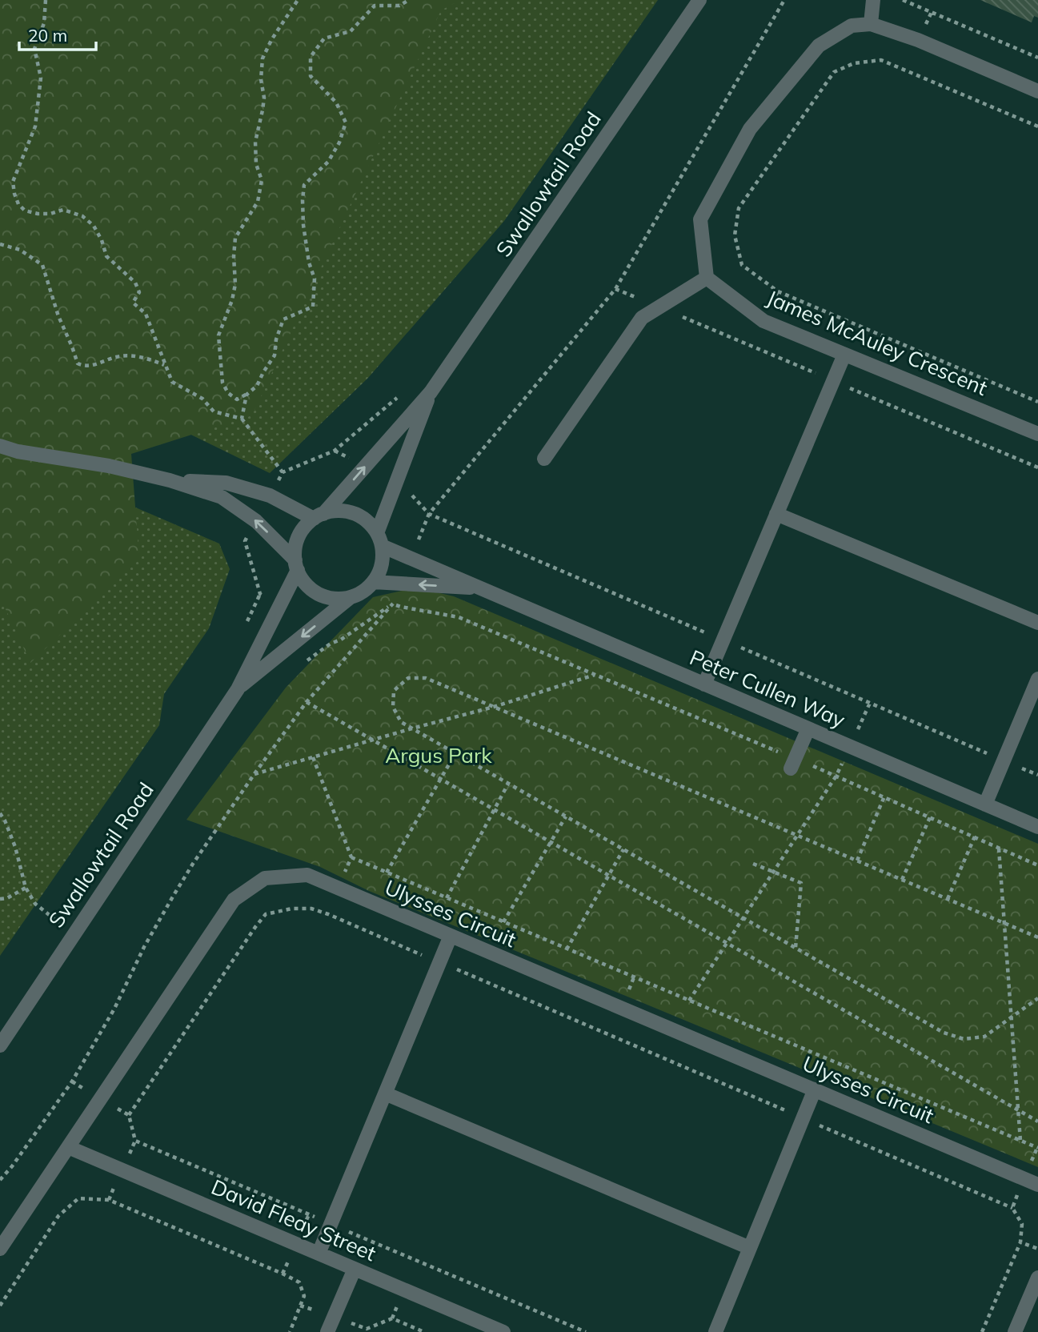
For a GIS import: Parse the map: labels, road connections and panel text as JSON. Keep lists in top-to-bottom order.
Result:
{
  "streets": {
    "street": [
      "Swallowtail Road",
      "James McAuley Crescent",
      "Peter Cullen Way",
      "Ulysses Circuit",
      "David Fleay Street"
    ]
  },
  "crossings": [
    ["Swallowtail Road", "Peter Cullen Way"],
    ["Ulysses Circuit", "David Fleay Street"]
  ],
  "parks": ["Argus Park"],
  "scale_bar": "20 m"
}
